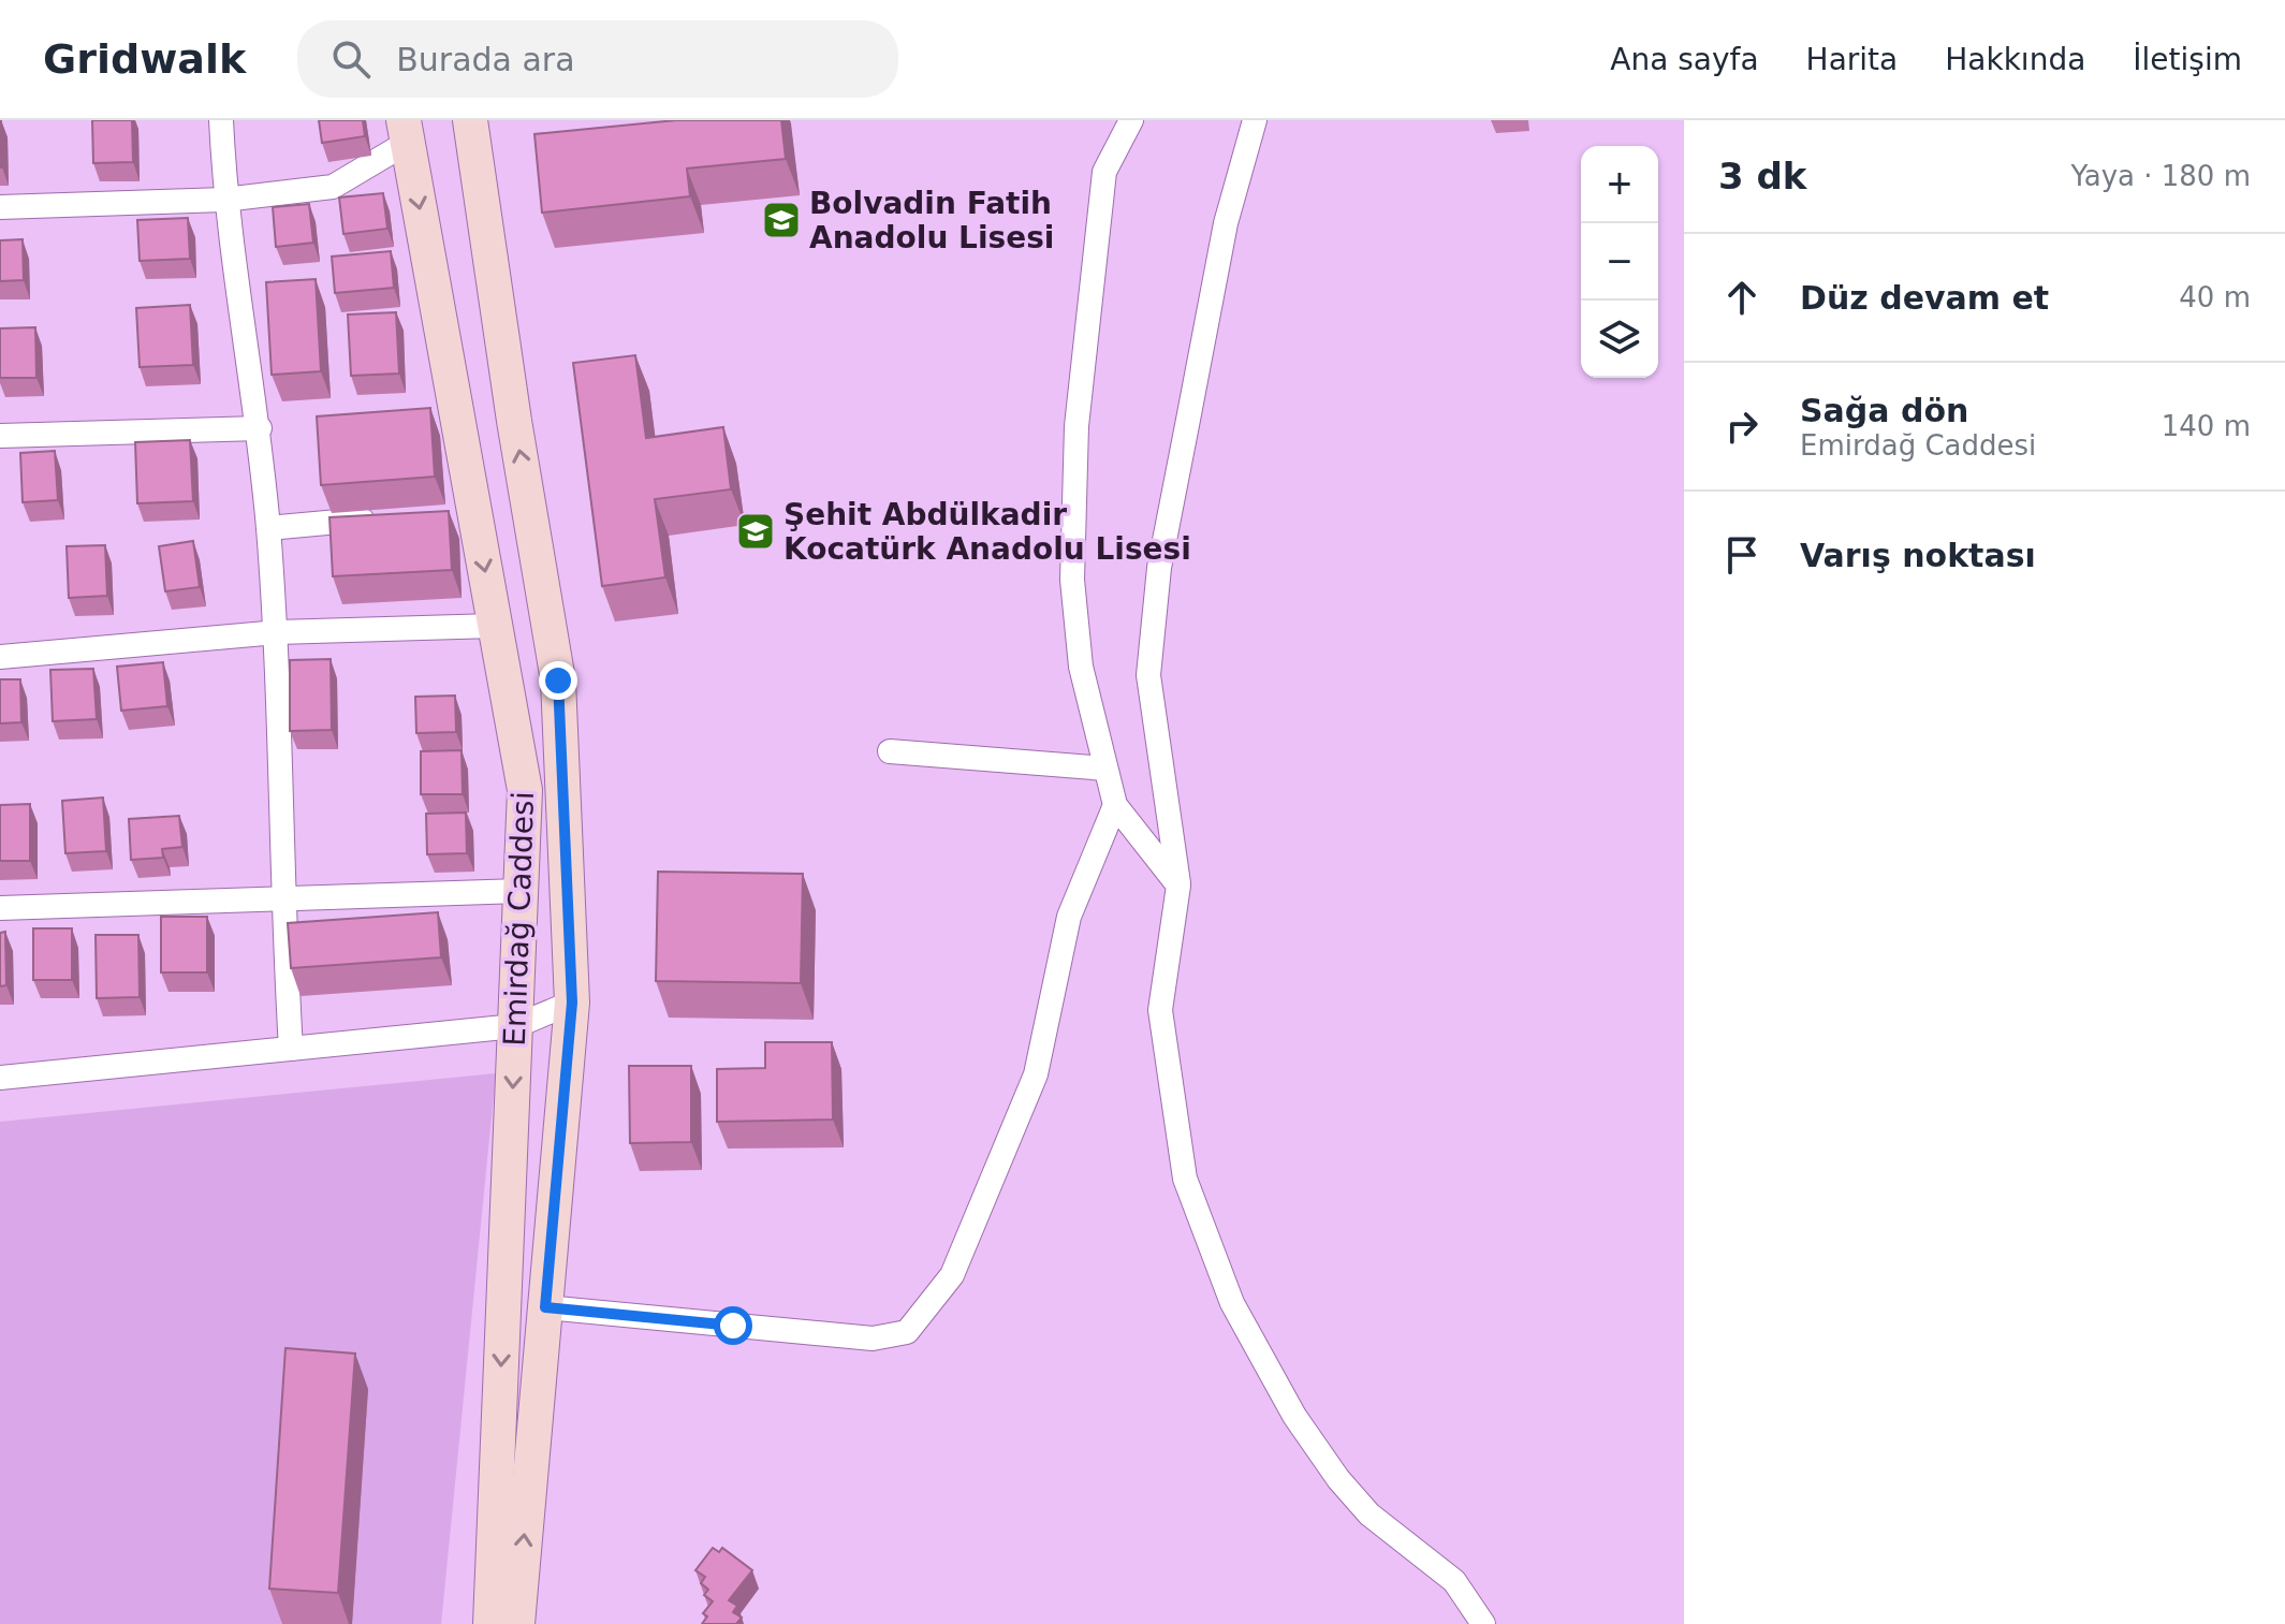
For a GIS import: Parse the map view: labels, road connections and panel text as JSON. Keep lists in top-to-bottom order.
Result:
{
  "streets": {
    "main road": ["Emirdağ Caddesi"]
  },
  "places": {
    "school or university": ["Bolvadin Fatih Anadolu Lisesi", "Şehit Abdülkadir Kocatürk Anadolu Lisesi"]
  },
  "page": {
    "header": "Gridwalk",
    "search": "Burada ara",
    "nav": [
      "Ana sayfa",
      "Harita",
      "Hakkında",
      "İletişim"
    ],
    "heading": ["3 dk", "Yaya · 180 m"],
    "map_buttons": ["+", "−"],
    "list": [
      ["Düz devam et", "40 m"],
      ["Sağa dön", "Emirdağ Caddesi", "140 m"],
      "Varış noktası"
    ]
  }
}
